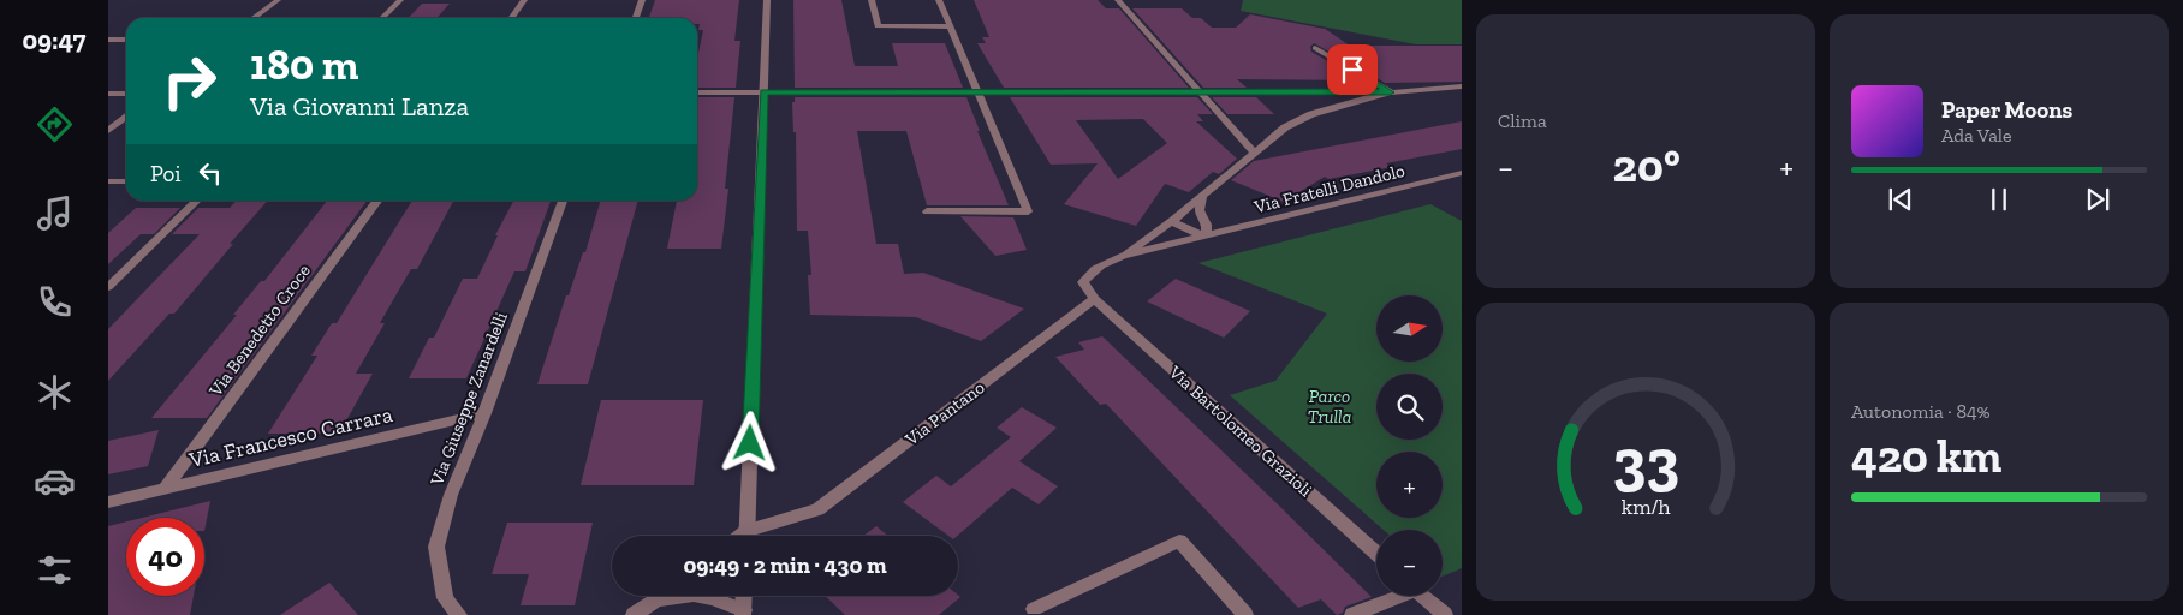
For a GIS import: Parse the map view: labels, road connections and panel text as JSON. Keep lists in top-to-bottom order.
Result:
{
  "streets": {
    "street": [
      "Via Fratelli Dandolo",
      "Via Benedetto Croce",
      "Via Giuseppe Zanardelli",
      "Via Pantano",
      "Via Bartolomeo Grazioli",
      "Via Francesco Carrara"
    ]
  },
  "crossings": [
    ["Via Benedetto Croce", "Via Francesco Carrara"],
    ["Via Giuseppe Zanardelli", "Via Francesco Carrara"],
    ["Via Pantano", "Via Bartolomeo Grazioli"]
  ],
  "parks": ["Parco Trulla"],
  "north": "right",
  "page": {
    "tabs": "09:47",
    "tile": [
      "Clima",
      ["Autonomia · 84%", "420 km"]
    ],
    "turn": ["180 m", "Via Giovanni Lanza"],
    "song": ["Paper Moons", "Ada Vale"],
    "heat": ["−", "20°", "+"],
    "then": "Poi",
    "map_buttons": ["+", "−"],
    "limit": "40",
    "trip": "09:49 · 2 min · 430 m",
    "gauge": ["33", "km/h"]
  }
}
